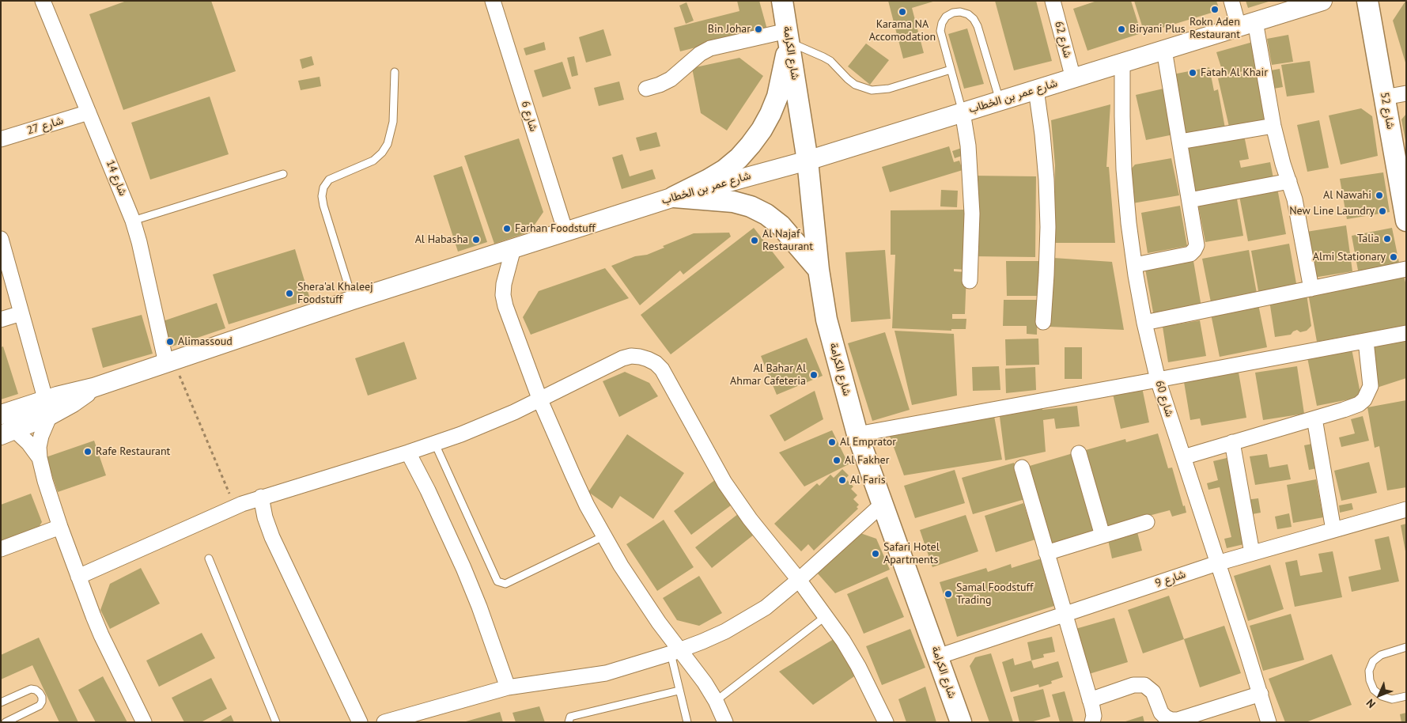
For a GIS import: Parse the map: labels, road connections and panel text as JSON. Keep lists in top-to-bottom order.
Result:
{
  "streets": {
    "main road": ["شارع الكرامة", "شارع 52"],
    "street": [
      "شارع 62",
      "شارع عمر بن الخطاب",
      "شارع 6",
      "شارع 27",
      "شارع 14",
      "شارع 60",
      "شارع 9"
    ]
  },
  "crossings": [
    ["شارع 62", "شارع عمر بن الخطاب"],
    ["شارع الكرامة", "شارع عمر بن الخطاب"],
    ["شارع الكرامة", "شارع 9"],
    ["شارع عمر بن الخطاب", "شارع 6"],
    ["شارع عمر بن الخطاب", "شارع 14"],
    ["شارع عمر بن الخطاب", "شارع 60"],
    ["شارع 27", "شارع 14"],
    ["شارع 60", "شارع 9"]
  ],
  "places": [
    "Rokn Aden Restaurant",
    "Karama NA Accomodation",
    "Bin Johar",
    "Biryani Plus",
    "Fatah Al Khair",
    "Al Nawahi",
    "New Line Laundry",
    "Farhan Foodstuff",
    "Talia",
    "Al Habasha",
    "Al Najaf Restaurant",
    "Almi Stationary",
    "Shera'al Khaleej Foodstuff",
    "Alimassoud",
    "Al Bahar Al Ahmar Cafeteria",
    "Al Emprator",
    "Rafe Restaurant",
    "Al Fakher",
    "Al Faris",
    "Safari Hotel Apartments",
    "Samal Foodstuff Trading"
  ],
  "north": "bottom left"
}
